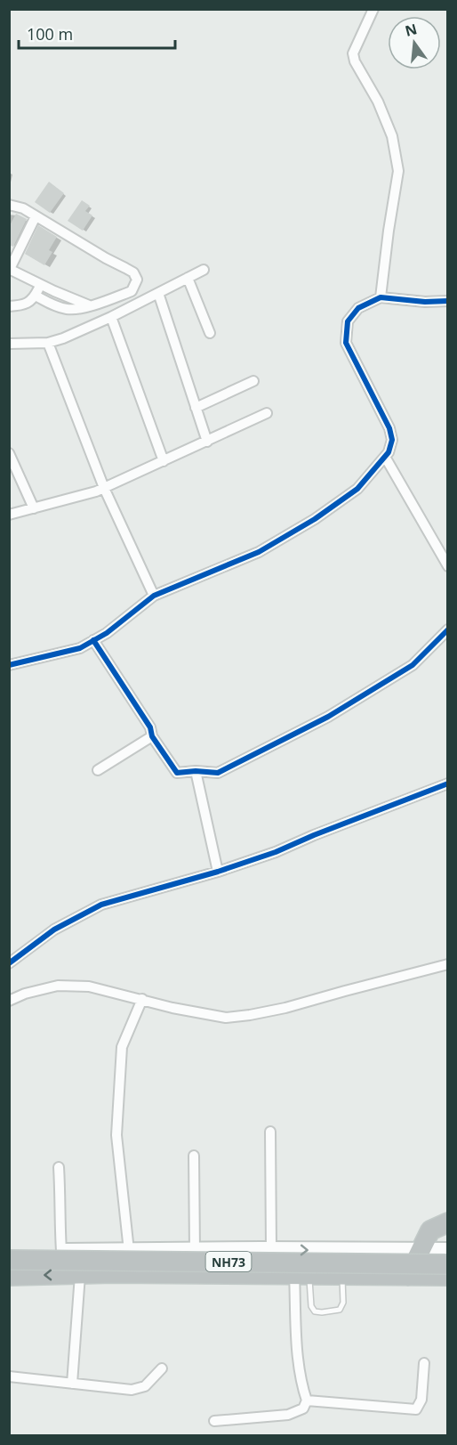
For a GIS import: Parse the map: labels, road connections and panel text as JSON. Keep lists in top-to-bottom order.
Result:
{
  "streets": {
    "highway": ["NH73"]
  },
  "scale_bar": "100 m",
  "north": "top"
}
